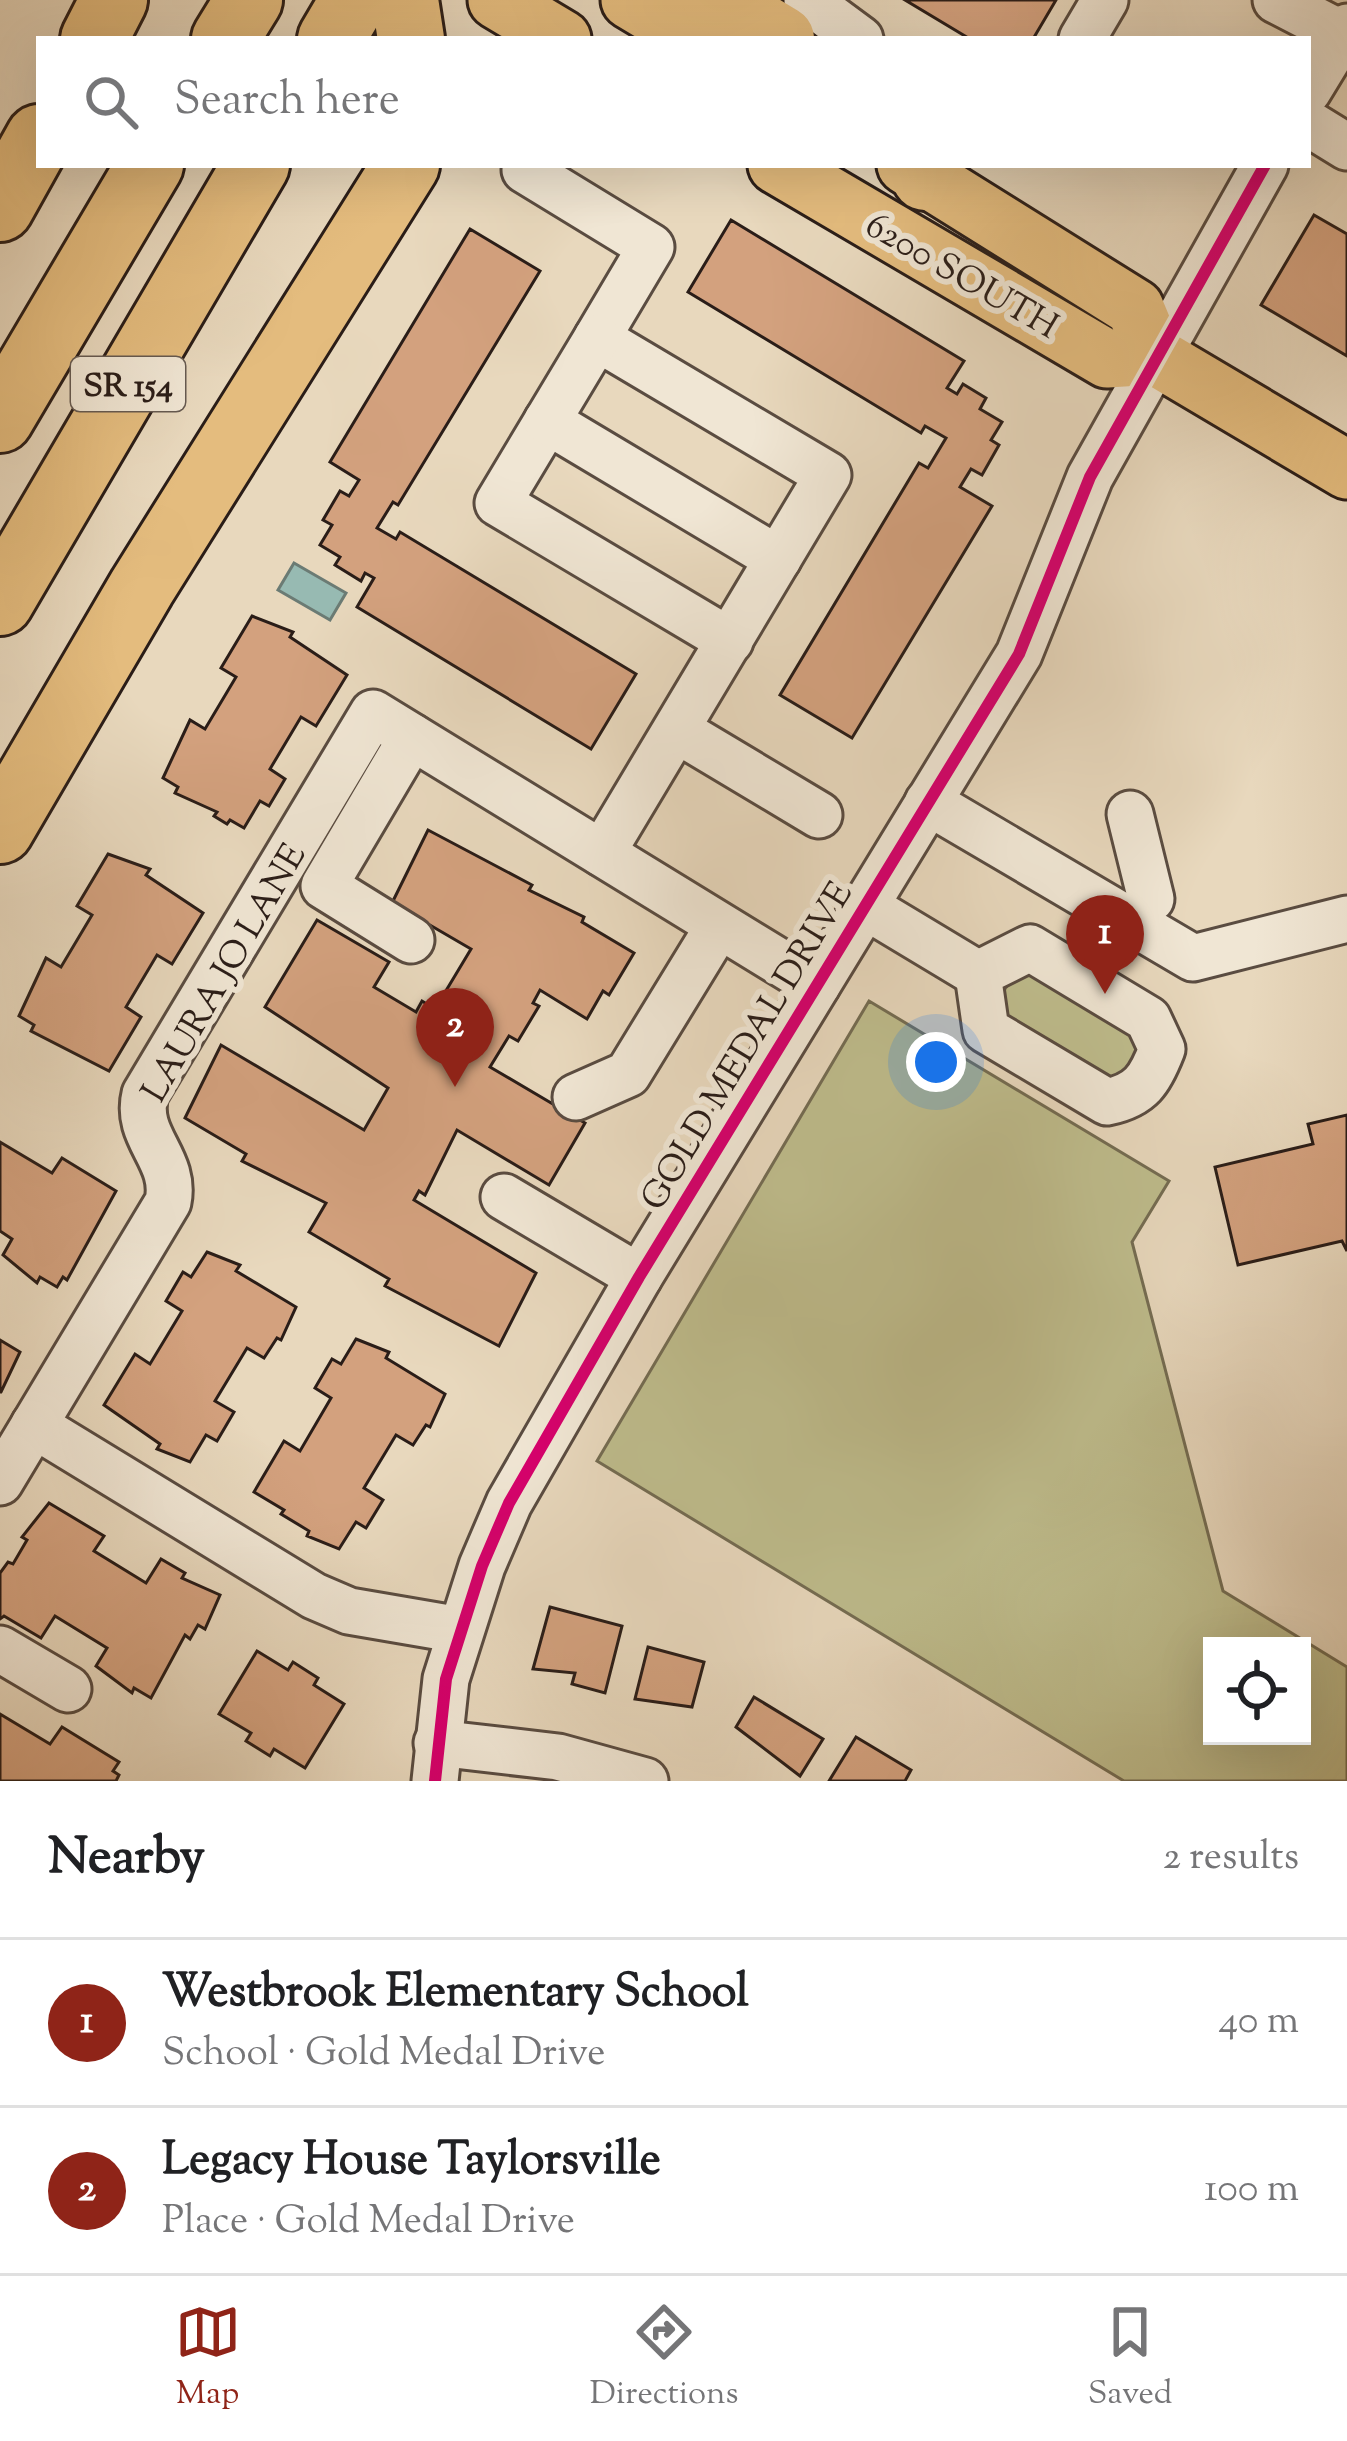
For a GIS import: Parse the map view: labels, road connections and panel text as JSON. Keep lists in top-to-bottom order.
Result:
{
  "streets": {
    "highway": ["SR 154"],
    "main road": ["6200 SOUTH"],
    "street": ["LAURA JO LANE", "GOLD MEDAL DRIVE"]
  },
  "crossings": [
    ["6200 SOUTH", "GOLD MEDAL DRIVE"]
  ],
  "page": {
    "search": "Search here",
    "pins": ["1", "2"],
    "heading": ["Nearby", "2 results"],
    "list": [
      {
        "mark": "1",
        "name": "Westbrook Elementary School",
        "note": "School · Gold Medal Drive",
        "value": "40 m"
      },
      {
        "mark": "2",
        "name": "Legacy House Taylorsville",
        "note": "Place · Gold Medal Drive",
        "value": "100 m"
      }
    ],
    "nav": ["Map", "Directions", "Saved"]
  }
}
